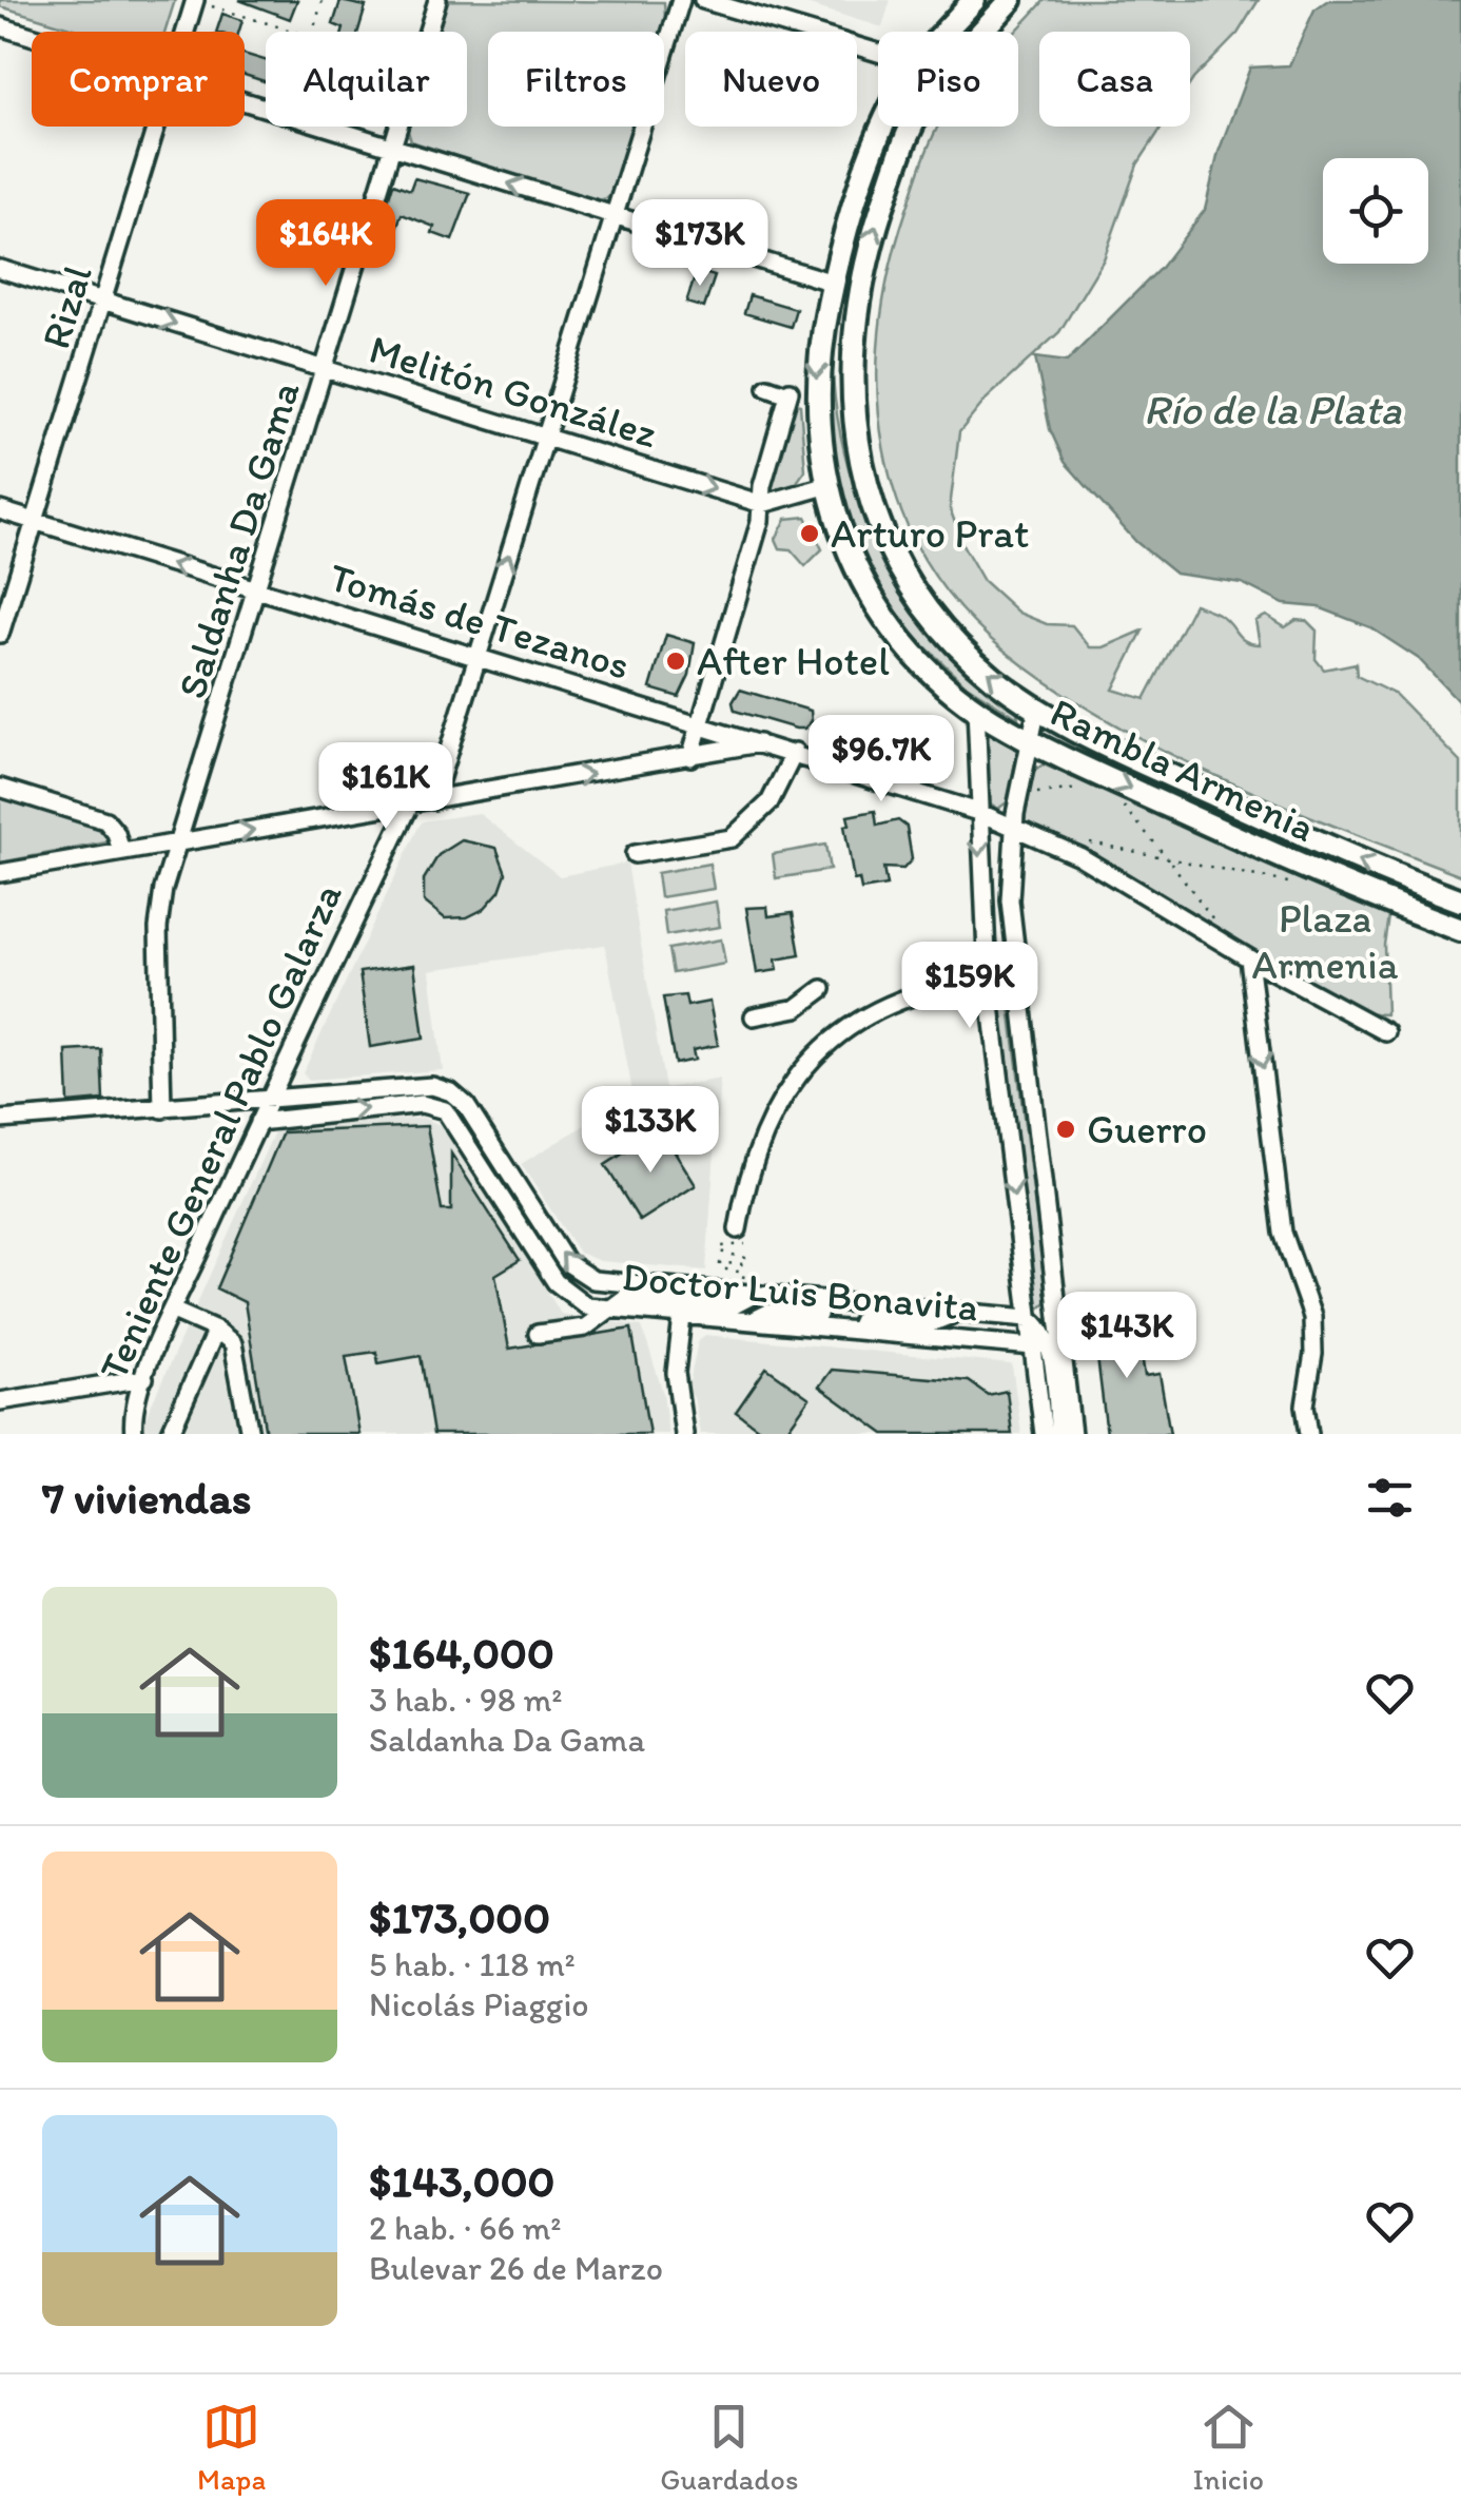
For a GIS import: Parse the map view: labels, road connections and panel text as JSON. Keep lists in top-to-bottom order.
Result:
{
  "streets": {
    "main road": ["Rambla Armenia"],
    "street": [
      "Rizal",
      "Melitón González",
      "Saldanha Da Gama",
      "Tomás de Tezanos",
      "Teniente General Pablo Galarza",
      "Doctor Luis Bonavita"
    ]
  },
  "crossings": [
    ["Rizal", "Melitón González"],
    ["Rizal", "Tomás de Tezanos"],
    ["Melitón González", "Saldanha Da Gama"],
    ["Saldanha Da Gama", "Tomás de Tezanos"],
    ["Saldanha Da Gama", "Doctor Luis Bonavita"],
    ["Teniente General Pablo Galarza", "Doctor Luis Bonavita"]
  ],
  "one_way": ["Melitón González"],
  "water": ["Río de la Plata"],
  "parks": ["Plaza Armenia"],
  "places": ["Arturo Prat", "After Hotel", "Guerro"],
  "page": {
    "chip": [
      "Comprar",
      "Alquilar",
      "Filtros",
      "Nuevo",
      "Piso",
      "Casa"
    ],
    "price": [
      "$164K",
      "$173K",
      "$96.7K",
      "$161K",
      "$159K",
      "$133K",
      "$143K"
    ],
    "heading": "7 viviendas",
    "list": [
      {
        "name": "$164,000",
        "note": "3 hab. · 98 m² · Saldanha Da Gama"
      },
      {
        "name": "$173,000",
        "note": "5 hab. · 118 m² · Nicolás Piaggio"
      },
      {
        "name": "$143,000",
        "note": "2 hab. · 66 m² · Bulevar 26 de Marzo"
      }
    ],
    "tabs": ["Mapa", "Guardados", "Inicio"]
  }
}
